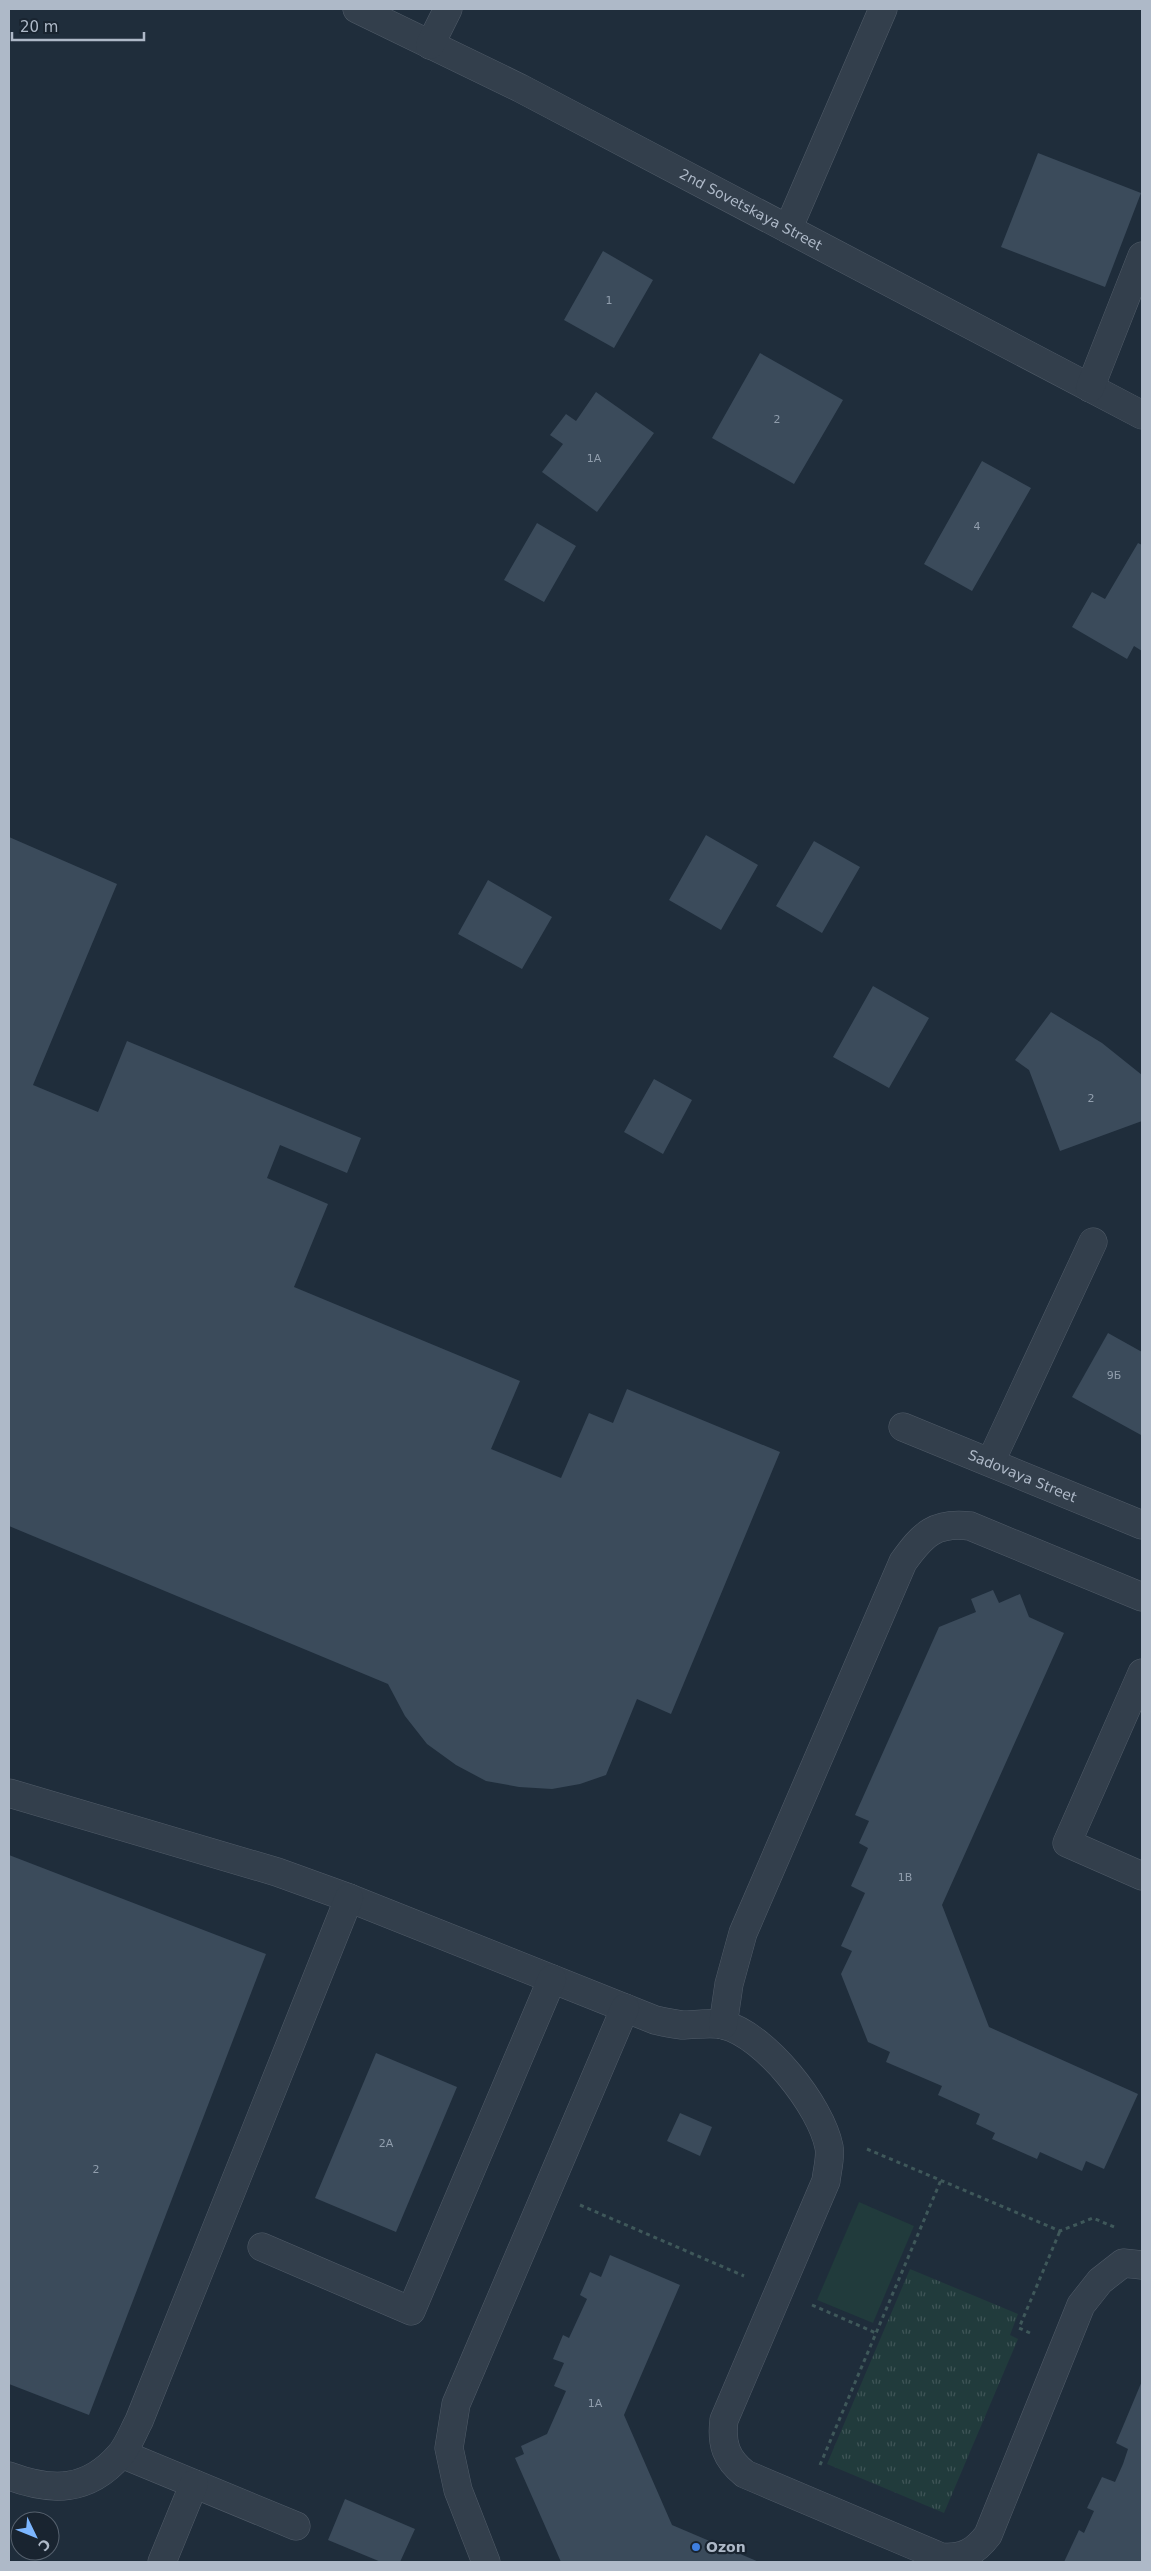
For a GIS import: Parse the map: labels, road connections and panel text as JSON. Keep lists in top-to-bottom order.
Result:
{
  "streets": {
    "street": ["2nd Sovetskaya Street", "Sadovaya Street"]
  },
  "places": ["Ozon"],
  "house_numbers": [
    "1",
    "2",
    "1А",
    "4",
    "2",
    "9Б",
    "1В",
    "2А",
    "2",
    "1А"
  ],
  "scale_bar": "20 m",
  "north": "bottom right"
}
